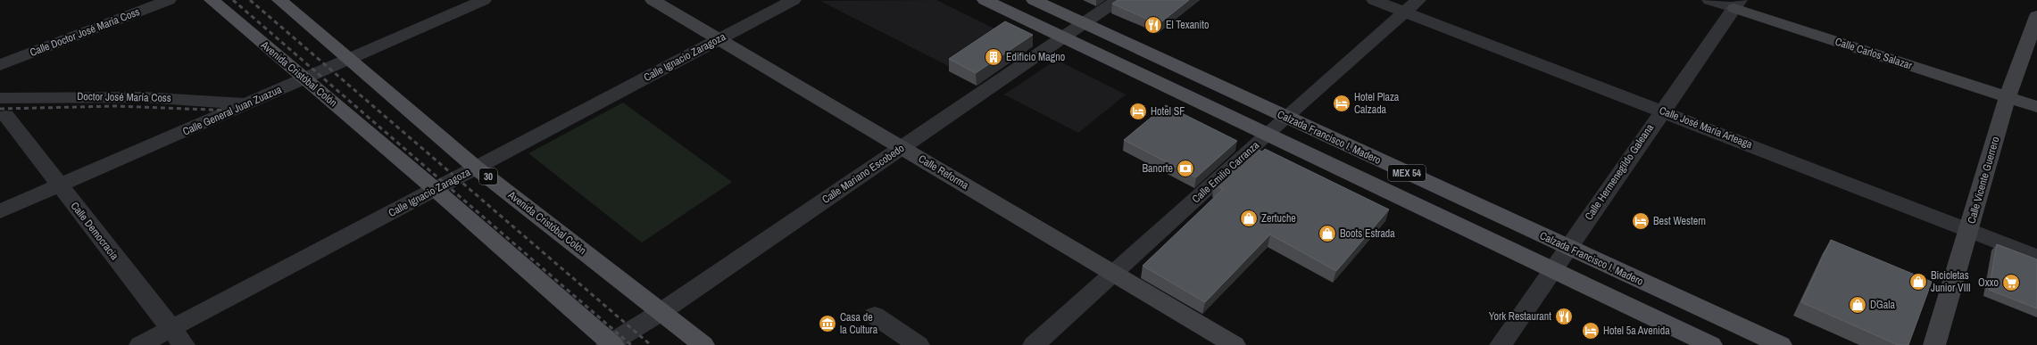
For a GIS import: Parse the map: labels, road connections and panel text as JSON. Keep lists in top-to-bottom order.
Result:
{
  "streets": {
    "main road": [
      "Avenida Cristóbal Colón",
      "Calzada Francisco I. Madero",
      "MEX 54",
      "30"
    ],
    "street": [
      "Calle Doctor José María Coss",
      "Calle Carlos Salazar",
      "Calle Ignacio Zaragoza",
      "Doctor José María Coss",
      "Calle General Juan Zuazua",
      "Calle José María Arteaga",
      "Calle Reforma",
      "Calle Emilio Carranza",
      "Calle Hermenegildo Galeana",
      "Calle Mariano Escobedo",
      "Calle Vicente Guerrero",
      "Calle Democracia"
    ]
  },
  "crossings": [
    ["Calle Carlos Salazar", "Calle Hermenegildo Galeana"],
    ["Calle Carlos Salazar", "Calle Vicente Guerrero"],
    ["Calle Ignacio Zaragoza", "Avenida Cristóbal Colón"],
    ["Calle Ignacio Zaragoza", "Calle Reforma"],
    ["Calle Ignacio Zaragoza", "Calle Democracia"],
    ["Avenida Cristóbal Colón", "Calle General Juan Zuazua"],
    ["Avenida Cristóbal Colón", "Calle Mariano Escobedo"],
    ["Doctor José María Coss", "Calle General Juan Zuazua"],
    ["Doctor José María Coss", "Calle Democracia"],
    ["Calle General Juan Zuazua", "Calle Democracia"],
    ["Calle José María Arteaga", "Calle Emilio Carranza"],
    ["Calle José María Arteaga", "Calle Hermenegildo Galeana"],
    ["Calle José María Arteaga", "Calle Vicente Guerrero"],
    ["Calzada Francisco I. Madero", "Calle Emilio Carranza"],
    ["Calzada Francisco I. Madero", "Calle Hermenegildo Galeana"],
    ["Calzada Francisco I. Madero", "Calle Mariano Escobedo"],
    ["Calle Reforma", "Calle Emilio Carranza"],
    ["Calle Reforma", "Calle Mariano Escobedo"],
    ["Calle Emilio Carranza", "MEX 54"],
    ["Calle Hermenegildo Galeana", "MEX 54"],
    ["MEX 54", "Calle Mariano Escobedo"]
  ],
  "places": {
    "restaurant": ["El Texanito", "York Restaurant"],
    "building": ["Edificio Magno"],
    "hotel": [
      "Hotel Plaza Calzada",
      "Hotel SF",
      "Best Western",
      "Hotel 5a Avenida"
    ],
    "bank": ["Banorte"],
    "shop": [
      "Zertuche",
      "Boots Estrada",
      "Bicicletas Junior VIII",
      "D´Gala"
    ],
    "supermarket": ["Oxxo"],
    "museum": ["Casa de la Cultura"]
  }
}
